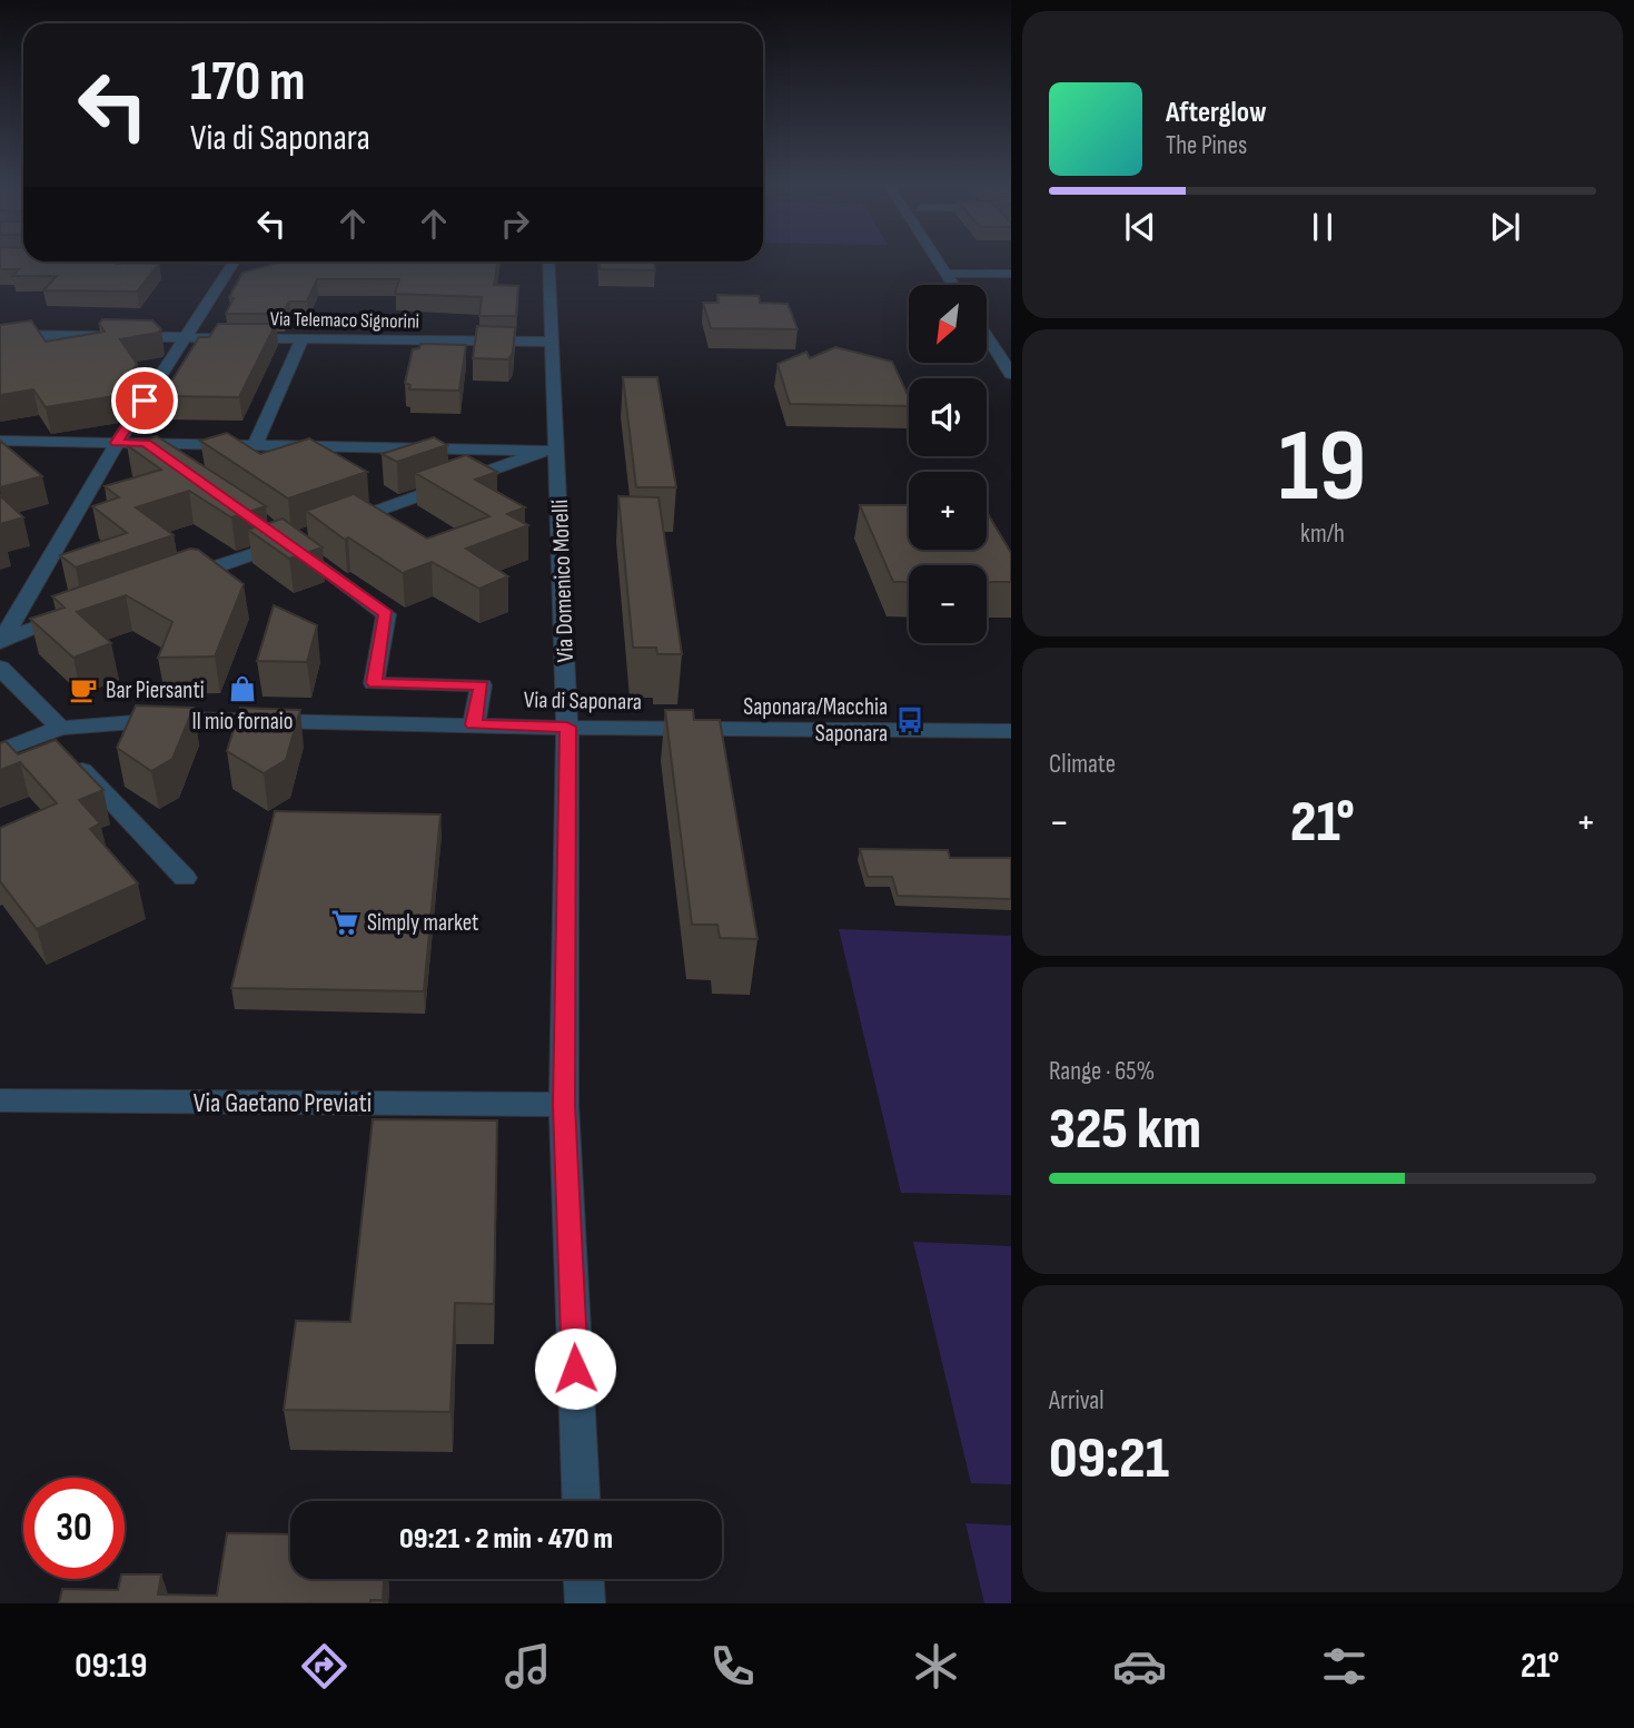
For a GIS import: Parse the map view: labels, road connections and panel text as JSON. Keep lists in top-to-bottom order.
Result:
{
  "streets": {
    "street": [
      "Via Telemaco Signorini",
      "Via Domenico Morelli",
      "Via di Saponara",
      "Via Gaetano Previati"
    ]
  },
  "crossings": [
    ["Via Telemaco Signorini", "Via Domenico Morelli"],
    ["Via Domenico Morelli", "Via di Saponara"],
    ["Via Domenico Morelli", "Via Gaetano Previati"]
  ],
  "places": {
    "shop": ["Il mio fornaio"],
    "cafe": ["Bar Piersanti"],
    "bus stop": ["Saponara/Macchia Saponara"],
    "supermarket": ["Simply market"]
  },
  "north": "bottom left",
  "page": {
    "turn": ["170 m", "Via di Saponara"],
    "song": ["Afterglow", "The Pines"],
    "map_buttons": ["+", "−"],
    "tile": [
      ["19", "km/h"],
      "Climate",
      ["Range · 65%", "325 km"],
      ["Arrival", "09:21"]
    ],
    "heat": ["−", "21°", "+"],
    "limit": "30",
    "trip": "09:21 · 2 min · 470 m",
    "tabs": ["09:19", "21°"]
  }
}
